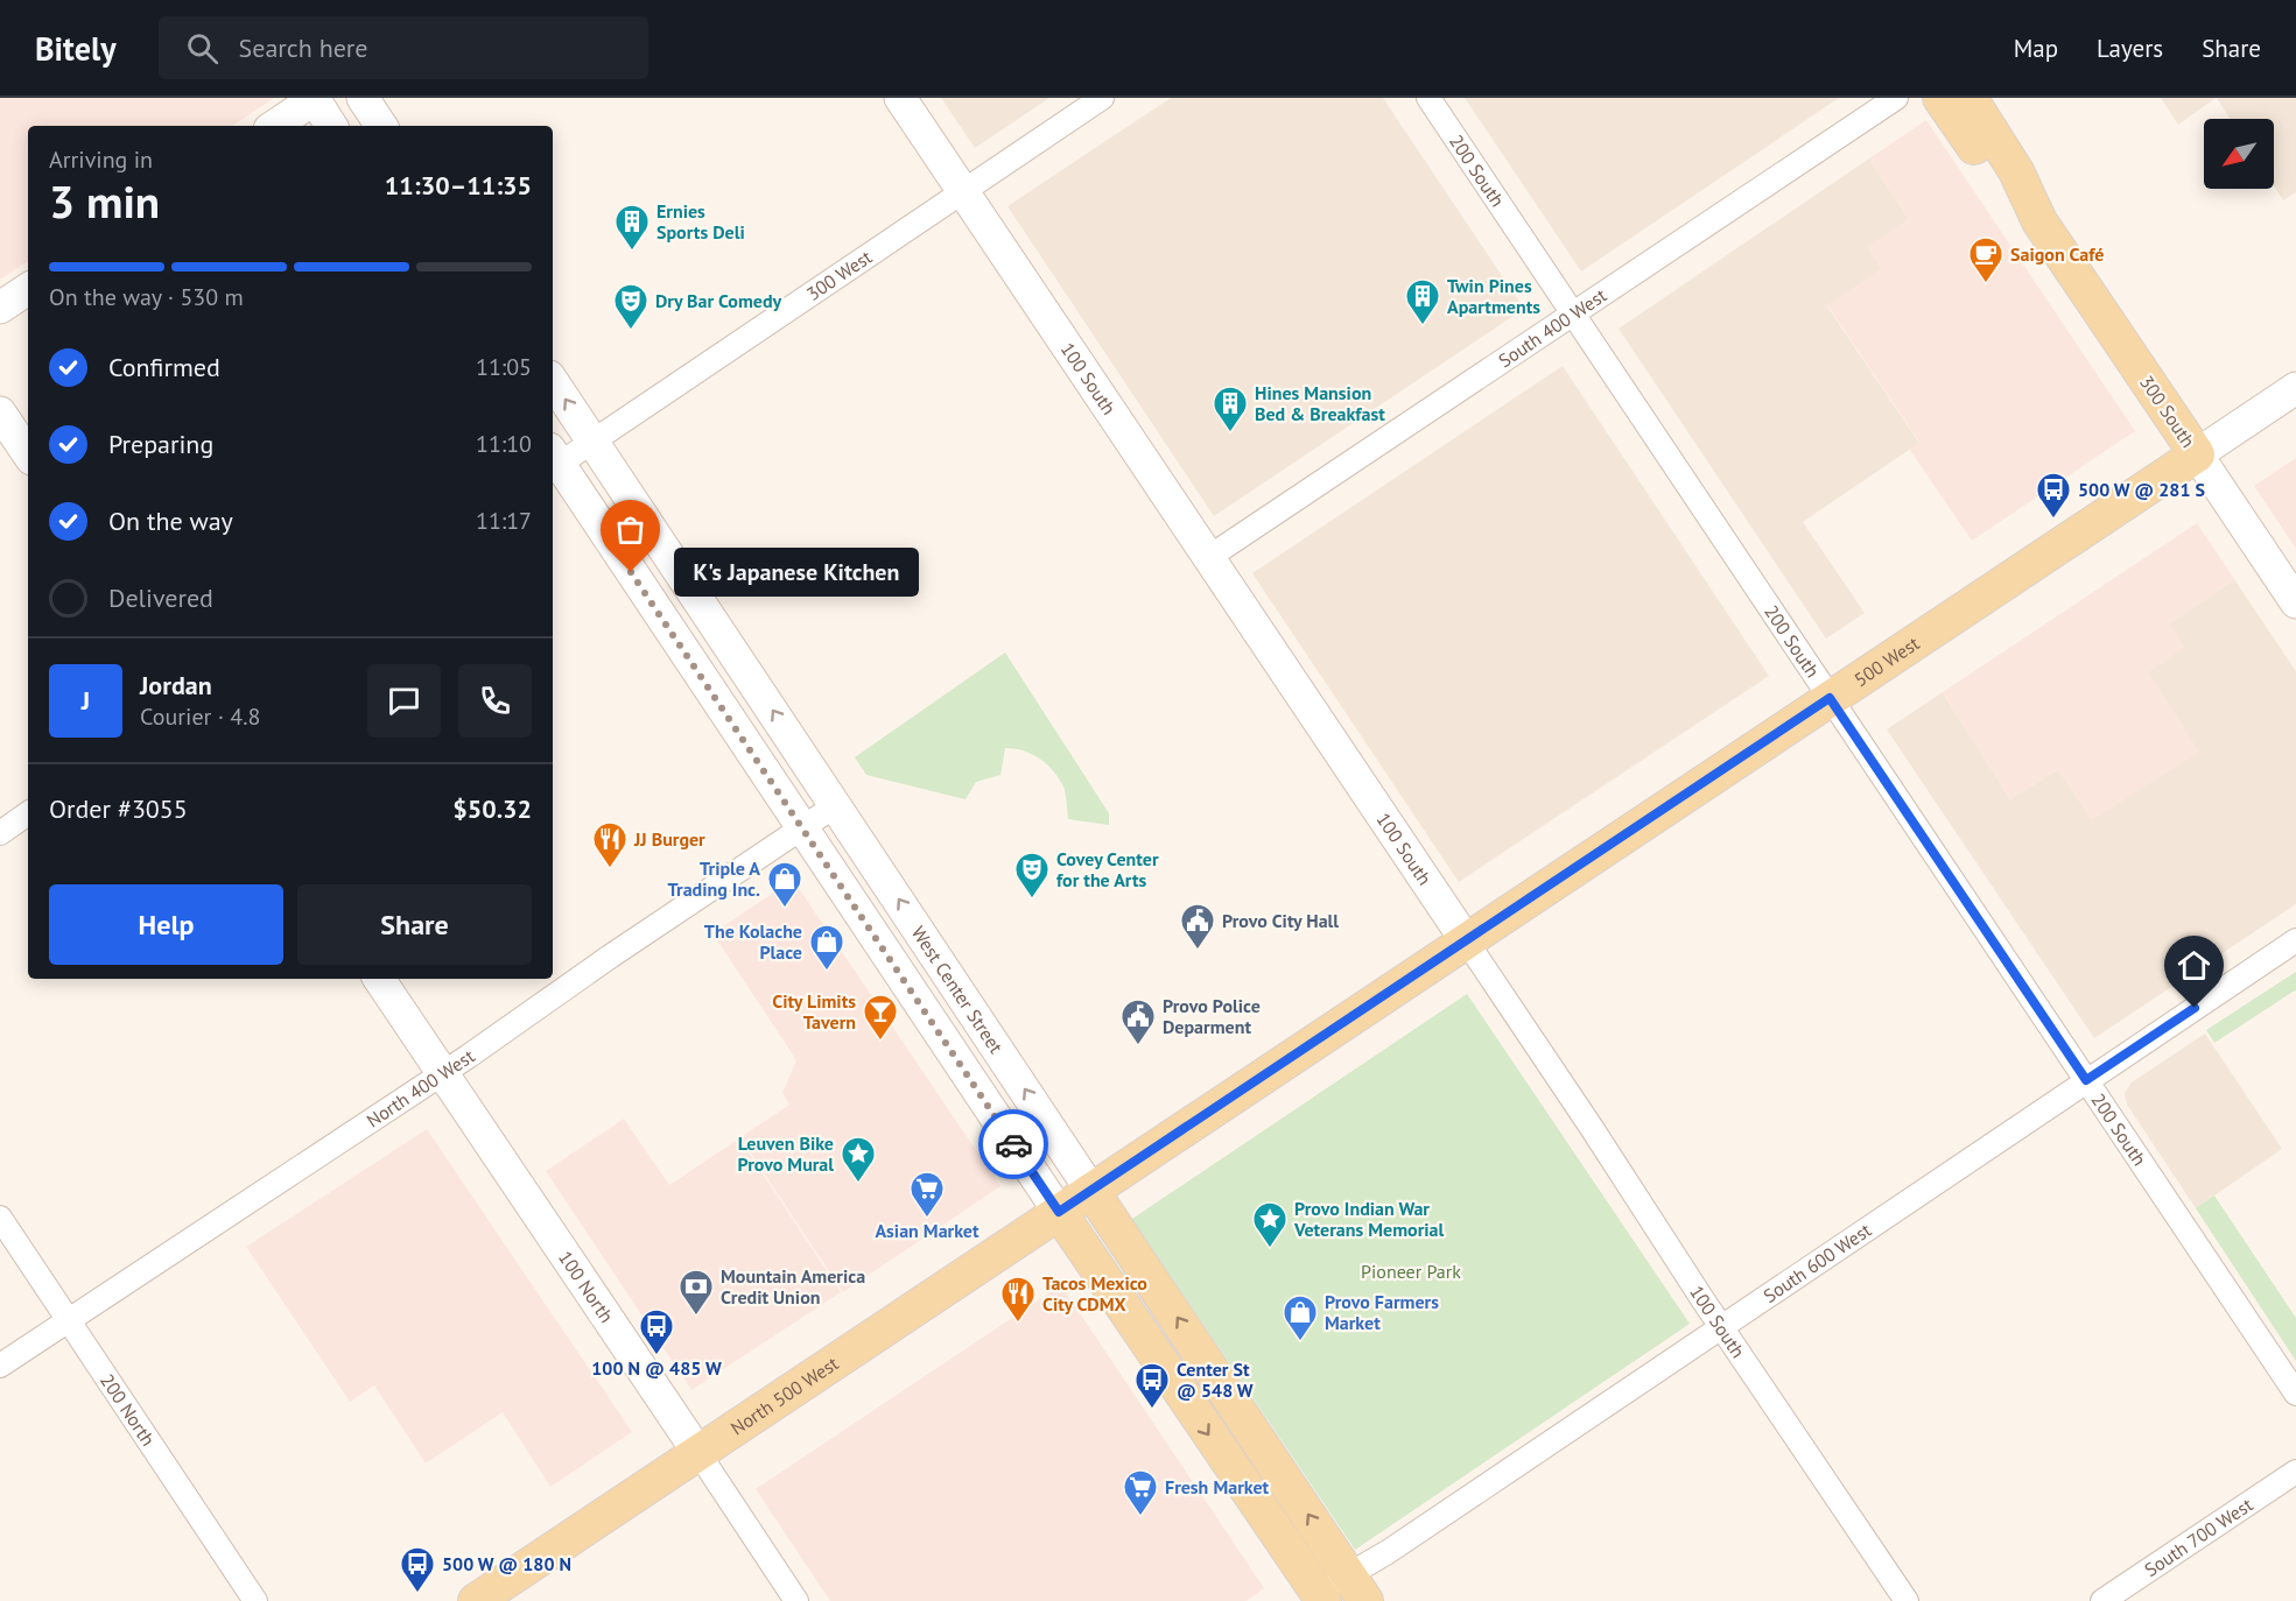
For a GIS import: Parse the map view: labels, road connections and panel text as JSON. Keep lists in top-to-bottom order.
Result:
{
  "streets": {
    "main road": [
      "100 South",
      "300 South",
      "500 West",
      "West Center Street",
      "100 North",
      "North 500 West"
    ],
    "street": [
      "200 South",
      "300 West",
      "South 400 West",
      "North 400 West",
      "South 600 West",
      "200 North",
      "South 700 West"
    ]
  },
  "crossings": [
    ["200 South", "South 400 West"],
    ["200 South", "500 West"],
    ["200 South", "South 600 West"],
    ["300 West", "100 South"],
    ["300 West", "West Center Street"],
    ["South 400 West", "100 South"],
    ["100 South", "500 West"],
    ["100 South", "South 600 West"],
    ["300 South", "500 West"],
    ["500 West", "West Center Street"],
    ["500 West", "North 500 West"],
    ["West Center Street", "North 400 West"],
    ["West Center Street", "South 600 West"],
    ["West Center Street", "North 500 West"],
    ["North 400 West", "100 North"],
    ["North 400 West", "200 North"],
    ["100 North", "North 500 West"]
  ],
  "parks": ["Pioneer Park"],
  "places": {
    "building": ["Ernies Sports Deli", "Twin Pines Apartments", "Hines Mansion Bed & Breakfast"],
    "cafe": ["Saigon Café"],
    "theatre": ["Dry Bar Comedy", "Covey Center for the Arts"],
    "bus stop": [
      "500 W @ 281 S",
      "100 N @ 485 W",
      "Center St @ 548 W",
      "500 W @ 180 N"
    ],
    "other": ["K's Japanese Kitchen"],
    "restaurant": ["JJ Burger", "Tacos Mexico City CDMX"],
    "shop": ["Triple A Trading Inc.", "The Kolache Place", "Provo Farmers Market"],
    "public building": ["Provo City Hall", "Provo Police Deparment"],
    "bar": ["City Limits Tavern"],
    "place": ["Leuven Bike Provo Mural", "Provo Indian War Veterans Memorial"],
    "supermarket": ["Asian Market", "Fresh Market"],
    "bank": ["Mountain America Credit Union"]
  },
  "north": "bottom left",
  "page": {
    "header": "Bitely",
    "search": "Search here",
    "nav": ["Map", "Layers", "Share"],
    "heading": ["3 min", "Arriving in", "11:30–11:35"],
    "panel": [
      "Jordan",
      "Courier · 4.8",
      "Order #3055",
      "$50.32"
    ],
    "bar": "On the way · 530 m",
    "list": [
      ["Confirmed", "11:05"],
      ["Preparing", "11:10"],
      ["On the way", "11:17"],
      "Delivered"
    ],
    "bubble": "K's Japanese Kitchen",
    "round": "J",
    "buttons": ["Help", "Share"]
  }
}
